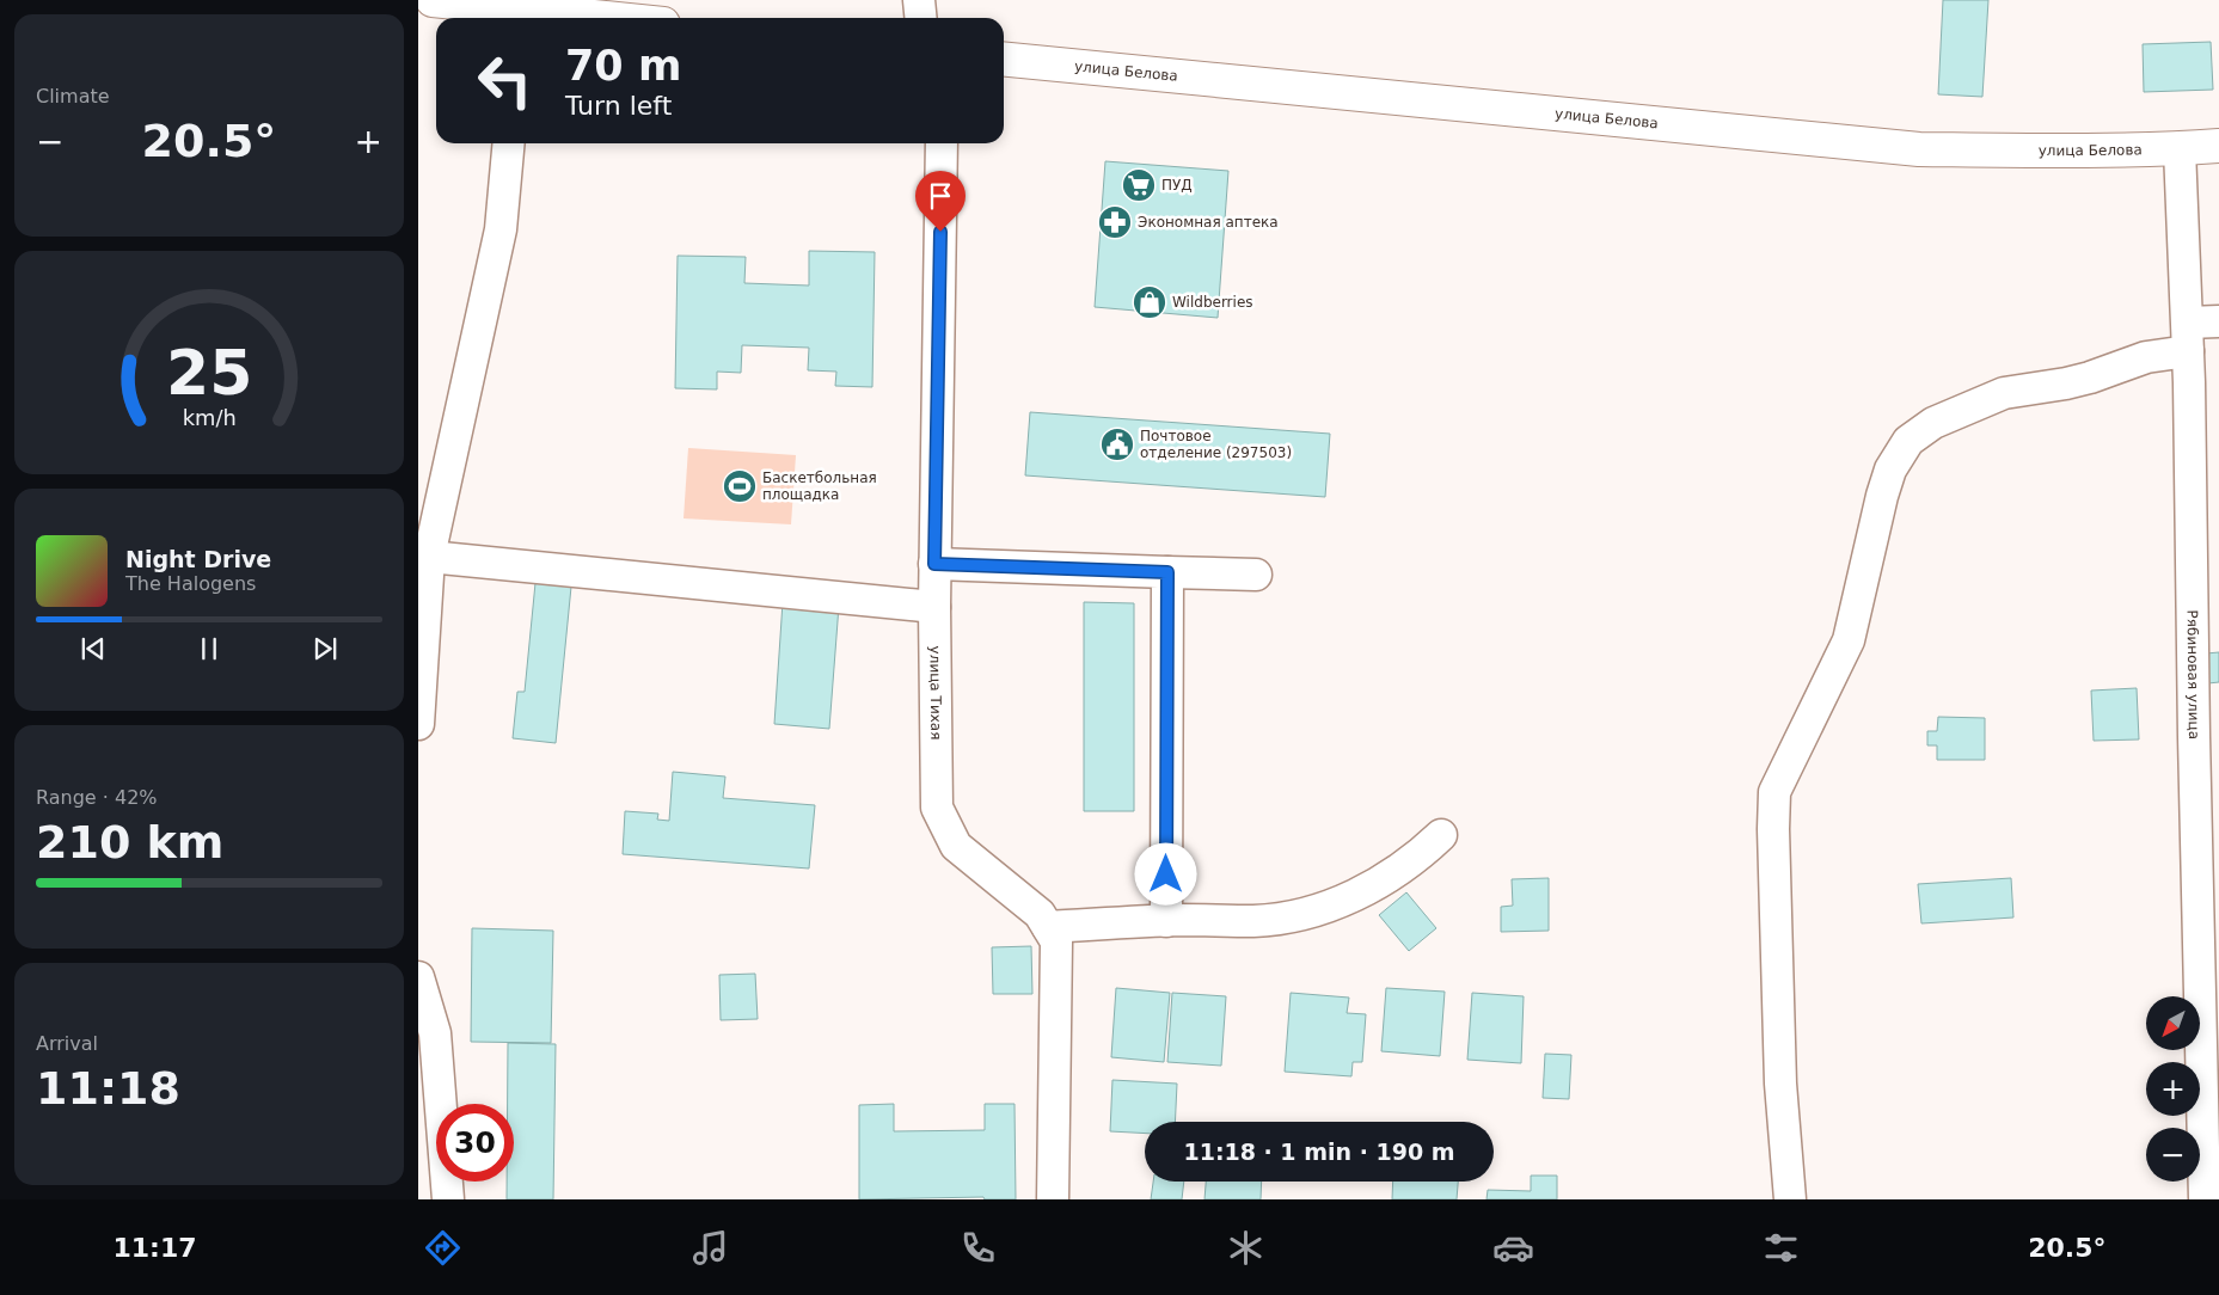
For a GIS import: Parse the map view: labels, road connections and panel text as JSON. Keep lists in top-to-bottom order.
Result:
{
  "streets": {
    "main road": ["улица Белова"],
    "street": ["Рябиновая улица", "улица Тихая"]
  },
  "crossings": [
    ["улица Белова", "Рябиновая улица"]
  ],
  "places": {
    "supermarket": ["ПУД"],
    "pharmacy": ["Экономная аптека"],
    "shop": ["Wildberries"],
    "public building": ["Почтовое отделение (297503)"],
    "sports": ["Баскетбольная площадка"]
  },
  "north": "bottom left",
  "page": {
    "tile": [
      "Climate",
      ["Range · 42%", "210 km"],
      ["Arrival", "11:18"]
    ],
    "turn": ["70 m", "Turn left"],
    "heat": ["−", "20.5°", "+"],
    "song": ["Night Drive", "The Halogens"],
    "map_buttons": ["+", "−"],
    "limit": "30",
    "trip": "11:18 · 1 min · 190 m",
    "tabs": ["11:17", "20.5°"],
    "gauge": ["25", "km/h"]
  }
}
